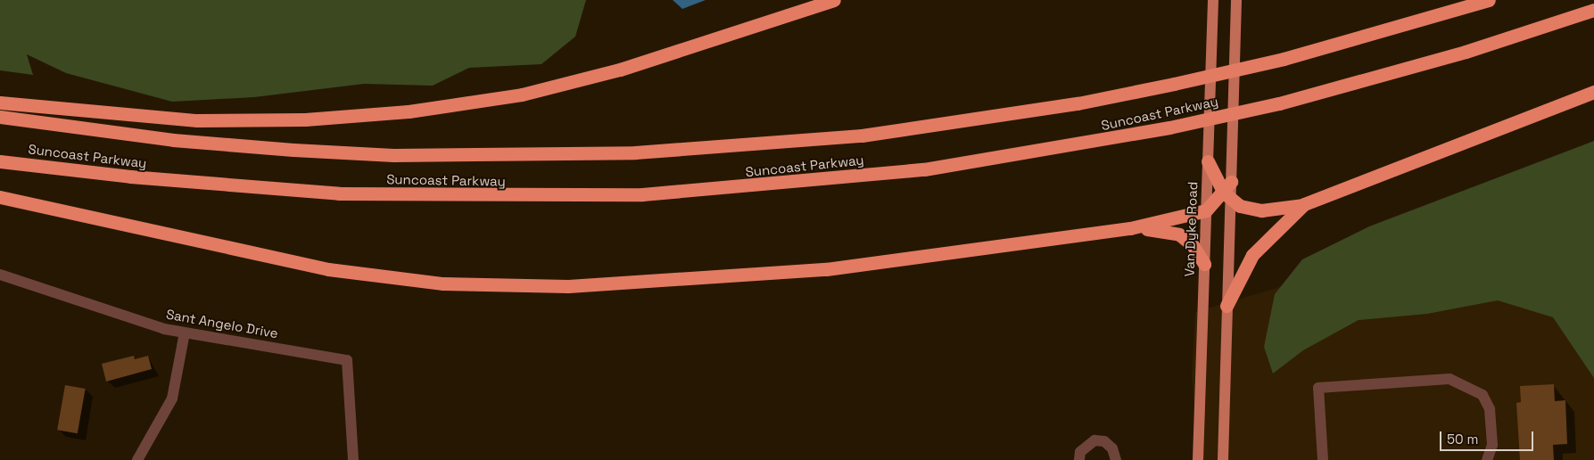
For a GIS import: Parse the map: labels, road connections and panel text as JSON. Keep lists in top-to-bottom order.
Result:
{
  "streets": {
    "highway": ["Suncoast Parkway"],
    "main road": ["Van Dyke Road"],
    "street": ["Sant Angelo Drive"]
  },
  "scale_bar": "50 m"
}
